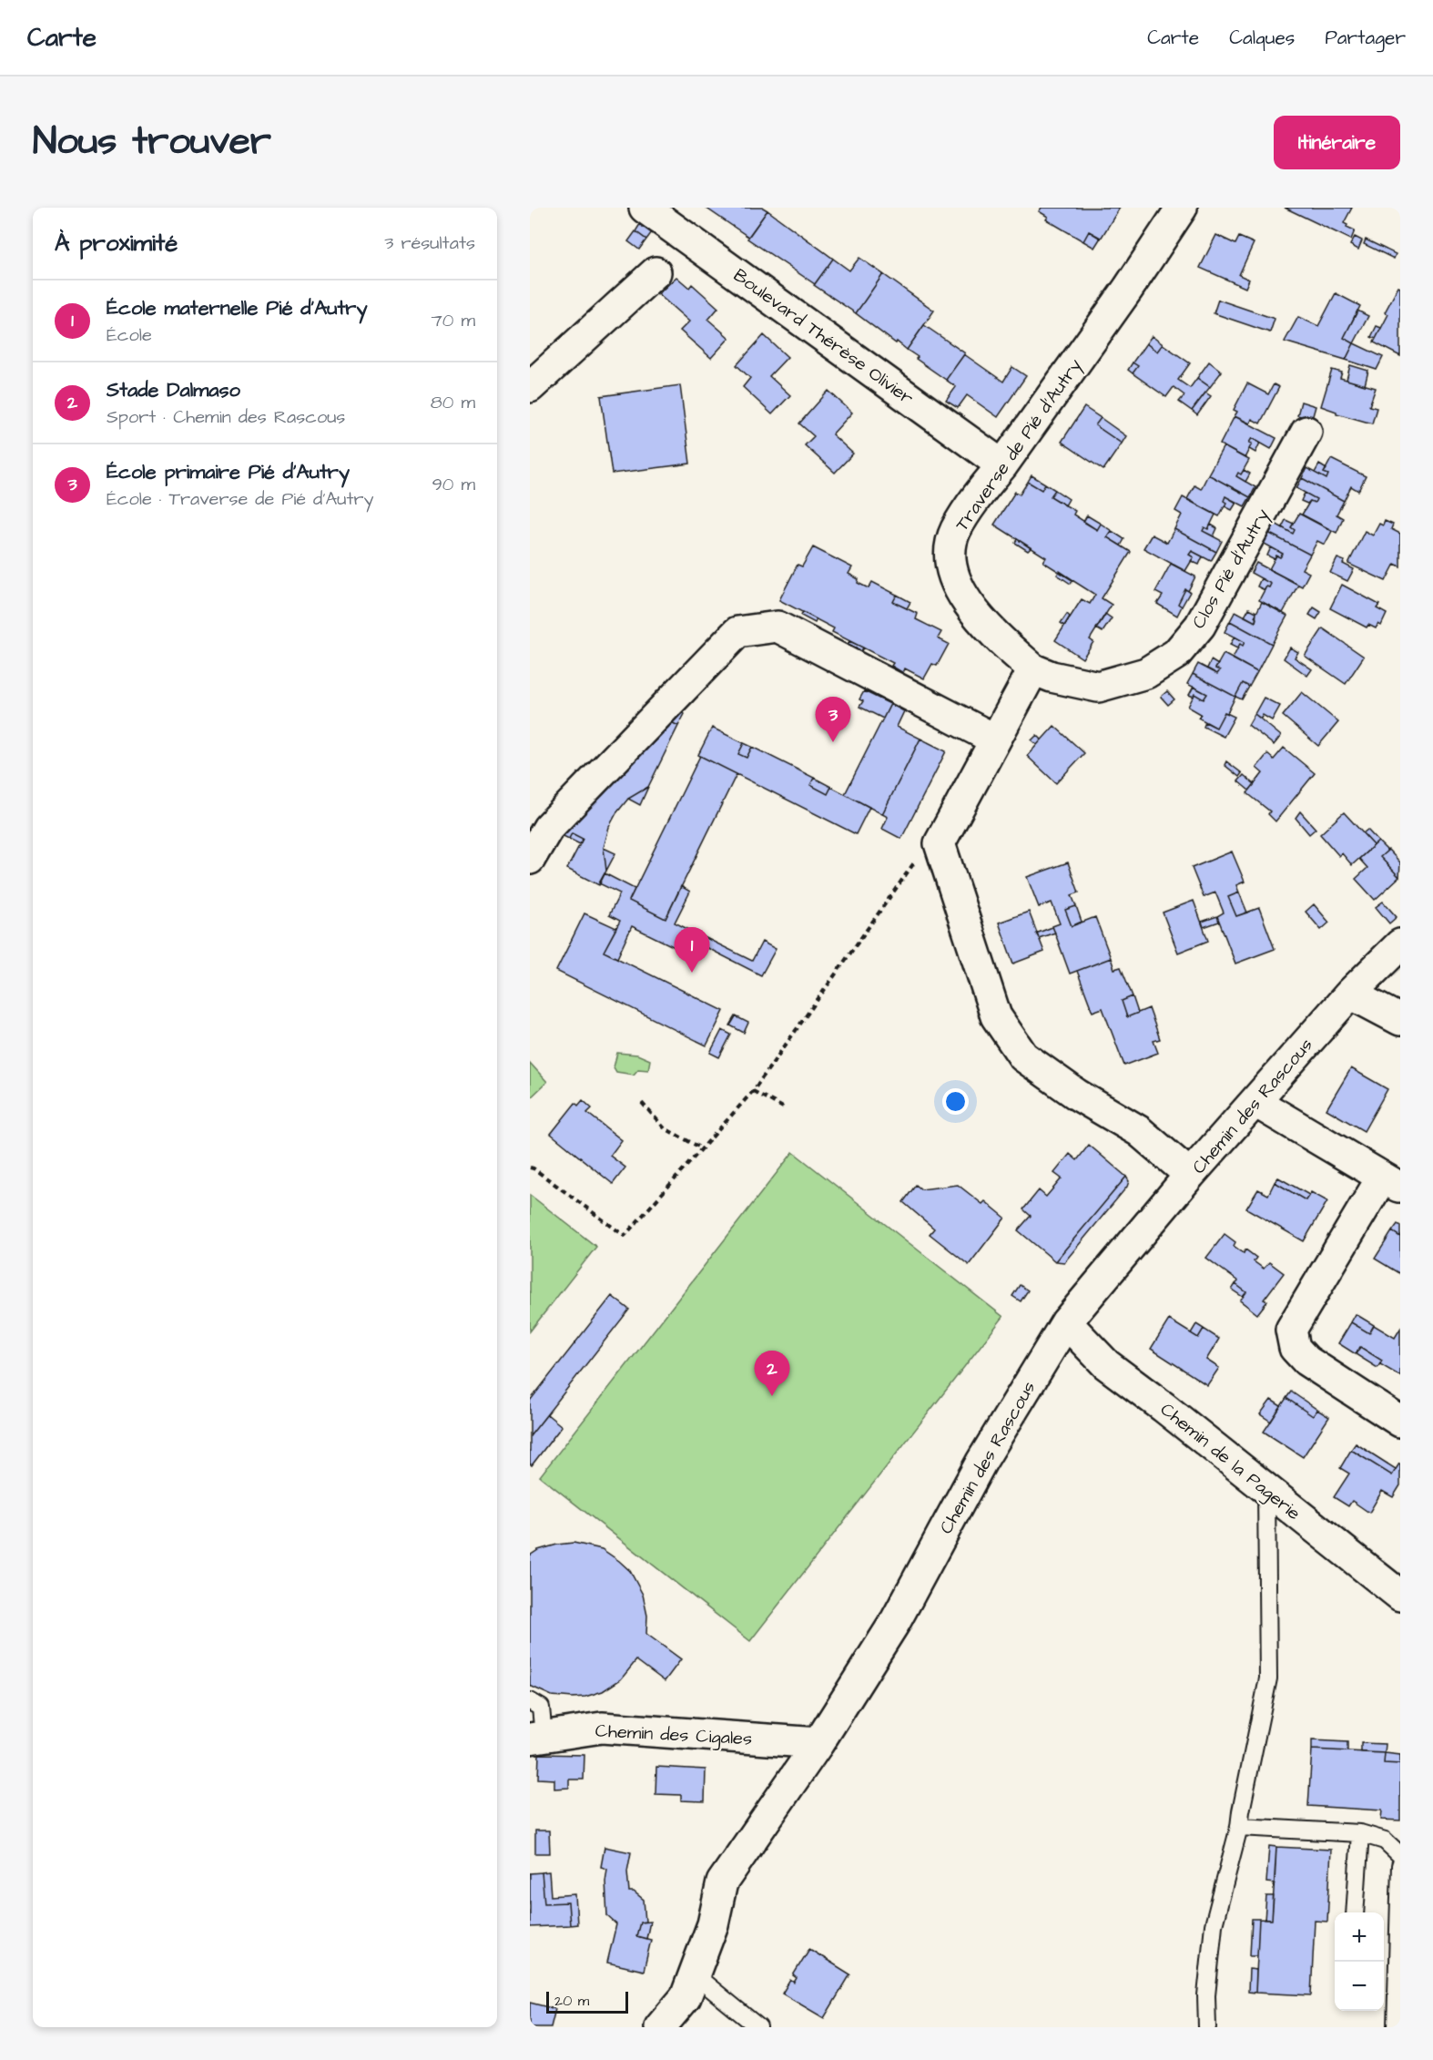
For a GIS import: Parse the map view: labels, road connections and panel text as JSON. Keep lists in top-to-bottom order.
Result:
{
  "streets": {
    "street": [
      "Boulevard Thérèse Olivier",
      "Traverse de Pié d'Autry",
      "Clos Pié d'Autry",
      "Chemin des Rascous",
      "Chemin de la Pagerie",
      "Chemin des Cigales"
    ]
  },
  "crossings": [
    ["Boulevard Thérèse Olivier", "Traverse de Pié d'Autry"],
    ["Traverse de Pié d'Autry", "Clos Pié d'Autry"],
    ["Chemin des Rascous", "Chemin de la Pagerie"],
    ["Chemin des Rascous", "Chemin des Cigales"]
  ],
  "scale_bar": "20 m",
  "page": {
    "header": "Carte",
    "nav": ["Carte", "Calques", "Partager"],
    "title": "Nous trouver",
    "buttons": "Itinéraire",
    "heading": ["À proximité", "3 résultats"],
    "list": [
      {
        "mark": "1",
        "name": "École maternelle Pié d'Autry",
        "note": "École",
        "value": "70 m"
      },
      {
        "mark": "2",
        "name": "Stade Dalmaso",
        "note": "Sport · Chemin des Rascous",
        "value": "80 m"
      },
      {
        "mark": "3",
        "name": "École primaire Pié d'Autry",
        "note": "École · Traverse de Pié d'Autry",
        "value": "90 m"
      }
    ],
    "pins": ["3", "1", "2"],
    "map_buttons": ["+", "−"],
    "scale": "20 m"
  }
}
